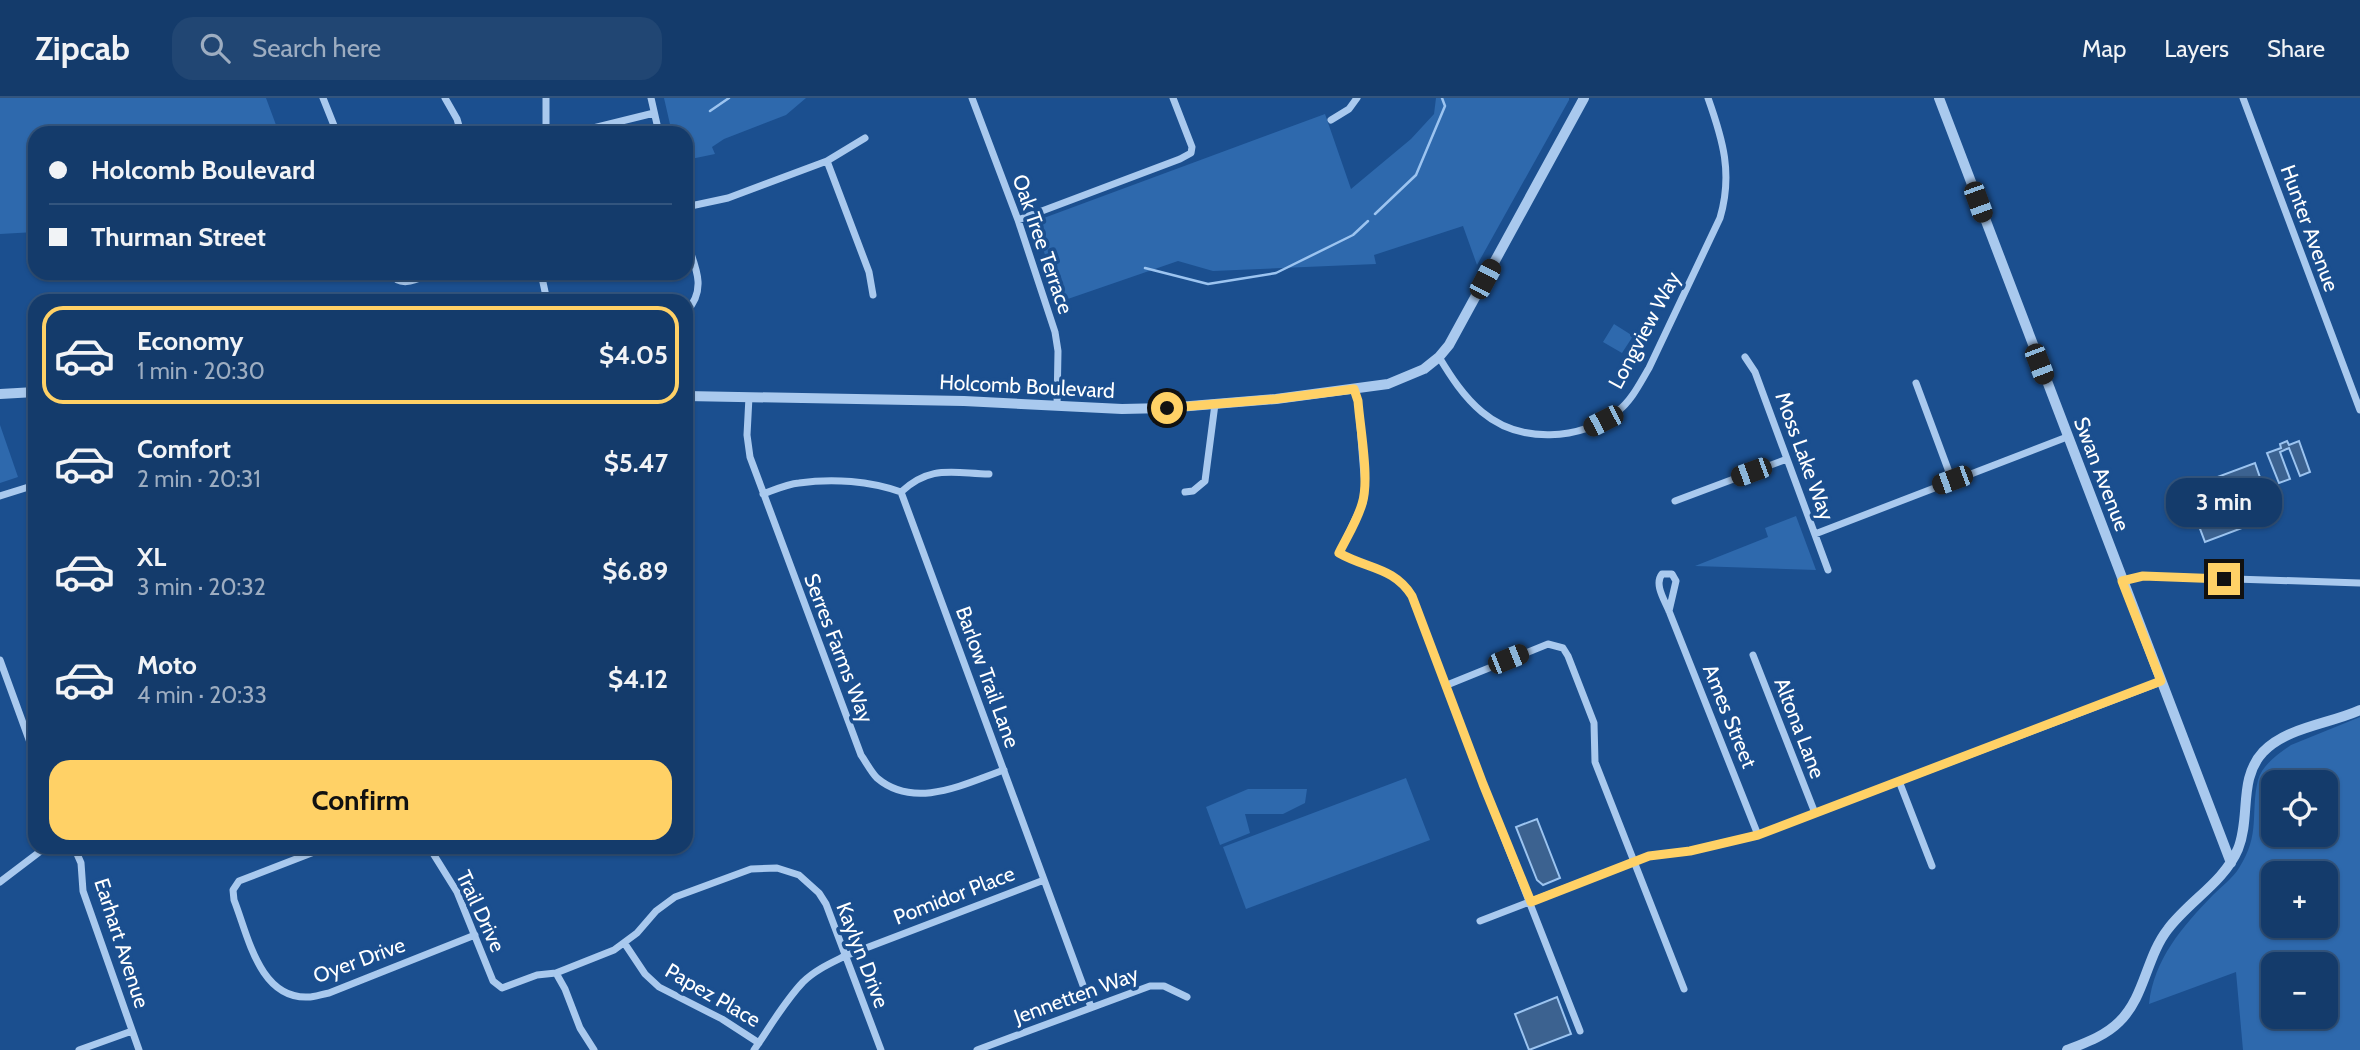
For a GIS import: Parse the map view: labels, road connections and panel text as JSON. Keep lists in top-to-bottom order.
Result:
{
  "streets": {
    "street": [
      "Hunter Avenue",
      "Oak Tree Terrace",
      "Longview Way",
      "Holcomb Boulevard",
      "Moss Lake Way",
      "Swan Avenue",
      "Serres Farms Way",
      "Barlow Trail Lane",
      "Ames Street",
      "Altona Lane",
      "Pomidor Place",
      "Trail Drive",
      "Earhart Avenue",
      "Kaylyn Drive",
      "Oyer Drive",
      "Papez Place",
      "Jennetten Way"
    ]
  },
  "crossings": [
    ["Oak Tree Terrace", "Holcomb Boulevard"],
    ["Longview Way", "Holcomb Boulevard"],
    ["Holcomb Boulevard", "Serres Farms Way"],
    ["Serres Farms Way", "Barlow Trail Lane"],
    ["Barlow Trail Lane", "Pomidor Place"],
    ["Barlow Trail Lane", "Jennetten Way"],
    ["Pomidor Place", "Kaylyn Drive"],
    ["Pomidor Place", "Papez Place"],
    ["Trail Drive", "Kaylyn Drive"],
    ["Trail Drive", "Oyer Drive"],
    ["Kaylyn Drive", "Papez Place"]
  ],
  "page": {
    "header": "Zipcab",
    "search": "Search here",
    "nav": ["Map", "Layers", "Share"],
    "banner": ["Holcomb Boulevard", "Thurman Street"],
    "list": [
      {
        "name": "Economy",
        "note": "1 min · 20:30",
        "value": "$4.05"
      },
      {
        "name": "Comfort",
        "note": "2 min · 20:31",
        "value": "$5.47"
      },
      {
        "name": "XL",
        "note": "3 min · 20:32",
        "value": "$6.89"
      },
      {
        "name": "Moto",
        "note": "4 min · 20:33",
        "value": "$4.12"
      }
    ],
    "bubble": "3 min",
    "buttons": "Confirm",
    "map_buttons": ["+", "−"]
  }
}
